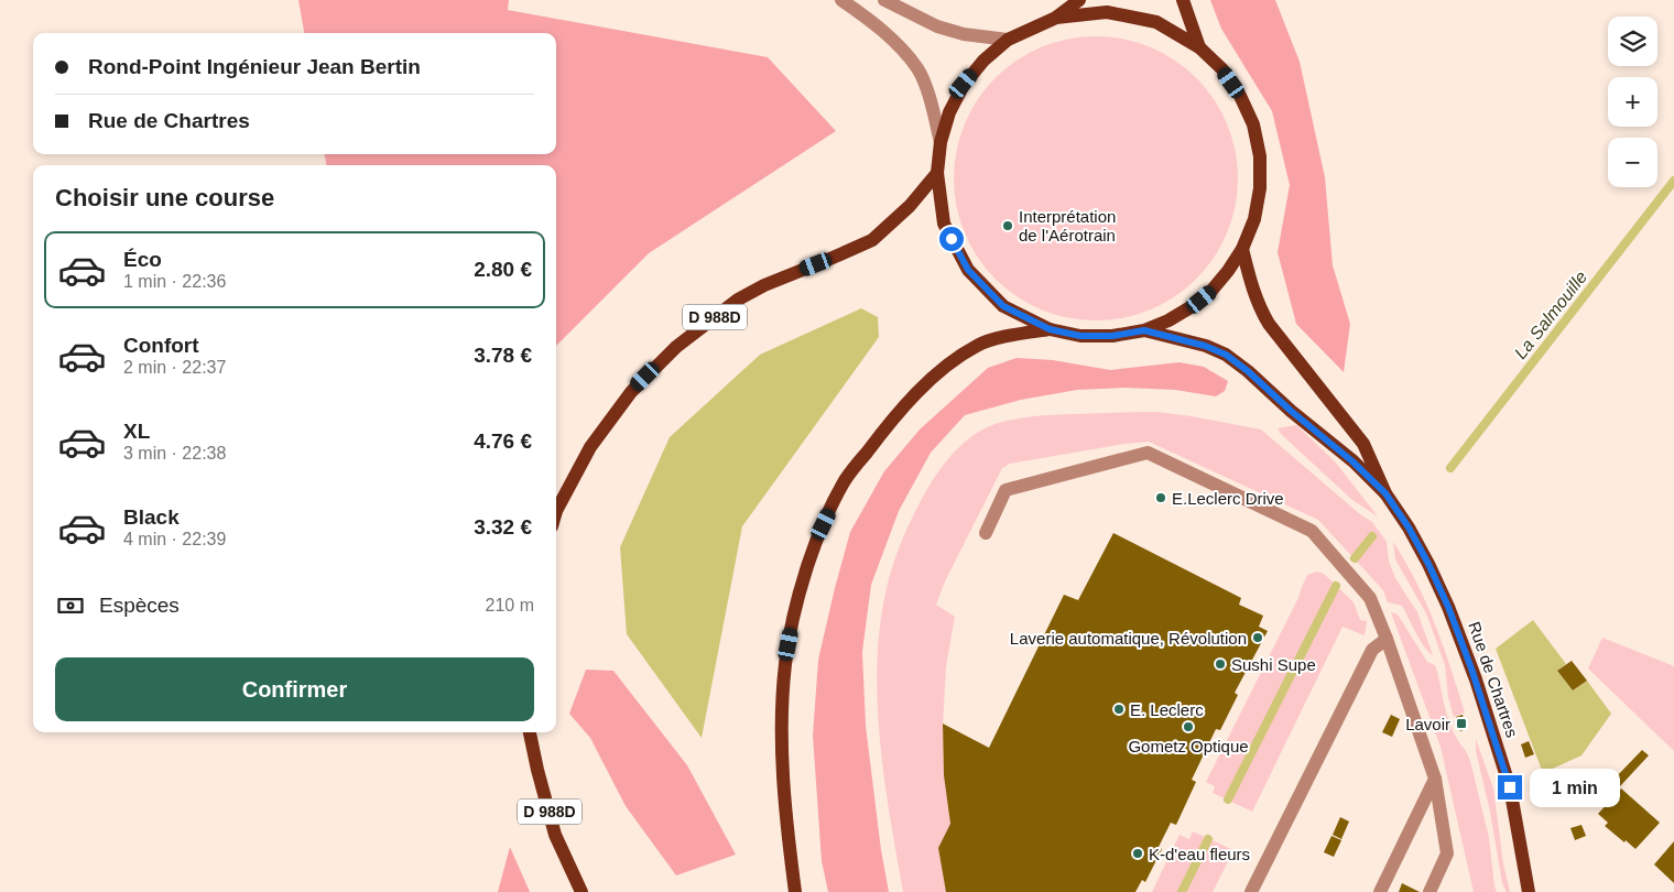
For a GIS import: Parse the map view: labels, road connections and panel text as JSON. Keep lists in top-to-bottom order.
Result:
{
  "streets": {
    "main road": ["D 988D", "Rue de Chartres"]
  },
  "water": ["La Salmouille"],
  "places": {
    "other": [
      "Interprétation de l'Aérotrain",
      "E.Leclerc Drive",
      "Laverie automatique, Révolution",
      "Sushi Supe",
      "E. Leclerc",
      "Gometz Optique",
      "K-d'eau fleurs"
    ],
    "transit": ["Lavoir"]
  },
  "page": {
    "map_buttons": ["+", "−"],
    "banner": ["Rond-Point Ingénieur Jean Bertin", "Rue de Chartres"],
    "heading": "Choisir une course",
    "list": [
      {
        "name": "Éco",
        "note": "1 min · 22:36",
        "value": "2.80 €"
      },
      {
        "name": "Confort",
        "note": "2 min · 22:37",
        "value": "3.78 €"
      },
      {
        "name": "XL",
        "note": "3 min · 22:38",
        "value": "4.76 €"
      },
      {
        "name": "Black",
        "note": "4 min · 22:39",
        "value": "3.32 €"
      }
    ],
    "pay": ["Espèces", "210 m"],
    "buttons": "Confirmer",
    "bubble": "1 min"
  }
}
